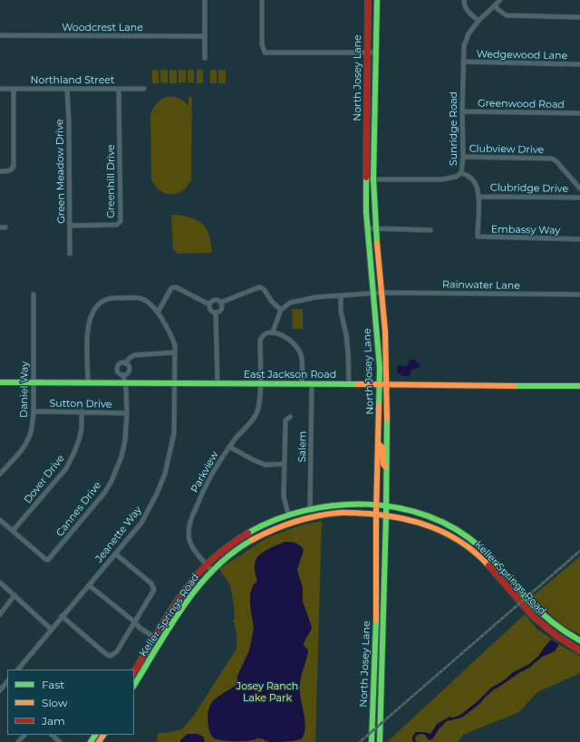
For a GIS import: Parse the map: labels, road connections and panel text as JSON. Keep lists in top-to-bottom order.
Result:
{
  "streets": {
    "main road": ["North Josey Lane", "East Jackson Road", "Keller Springs Road"],
    "street": [
      "Woodcrest Lane",
      "Wedgewood Lane",
      "Northland Street",
      "Greenwood Road",
      "Sunridge Road",
      "Clubview Drive",
      "Green Meadow Drive",
      "Greenhill Drive",
      "Clubridge Drive",
      "Embassy Way",
      "Rainwater Lane",
      "Daniel Way",
      "Sutton Drive",
      "Salem",
      "Parkview",
      "Dover Drive",
      "Cannes Drive",
      "Jeanette Way"
    ]
  },
  "crossings": [
    ["Wedgewood Lane", "Sunridge Road"],
    ["North Josey Lane", "Sunridge Road"],
    ["North Josey Lane", "Rainwater Lane"],
    ["North Josey Lane", "East Jackson Road"],
    ["North Josey Lane", "Keller Springs Road"],
    ["Northland Street", "Green Meadow Drive"],
    ["Northland Street", "Greenhill Drive"],
    ["Greenwood Road", "Sunridge Road"],
    ["Sunridge Road", "Clubview Drive"],
    ["Sunridge Road", "Embassy Way"],
    ["Green Meadow Drive", "Greenhill Drive"],
    ["Clubridge Drive", "Embassy Way"],
    ["East Jackson Road", "Daniel Way"],
    ["East Jackson Road", "Salem"],
    ["East Jackson Road", "Parkview"],
    ["East Jackson Road", "Cannes Drive"],
    ["East Jackson Road", "Jeanette Way"],
    ["Daniel Way", "Sutton Drive"],
    ["Sutton Drive", "Dover Drive"],
    ["Sutton Drive", "Cannes Drive"],
    ["Salem", "Keller Springs Road"],
    ["Parkview", "Keller Springs Road"],
    ["Dover Drive", "Cannes Drive"]
  ],
  "parks": ["Josey Ranch Lake Park"],
  "legend": ["Fast", "Slow", "Jam"]
}
